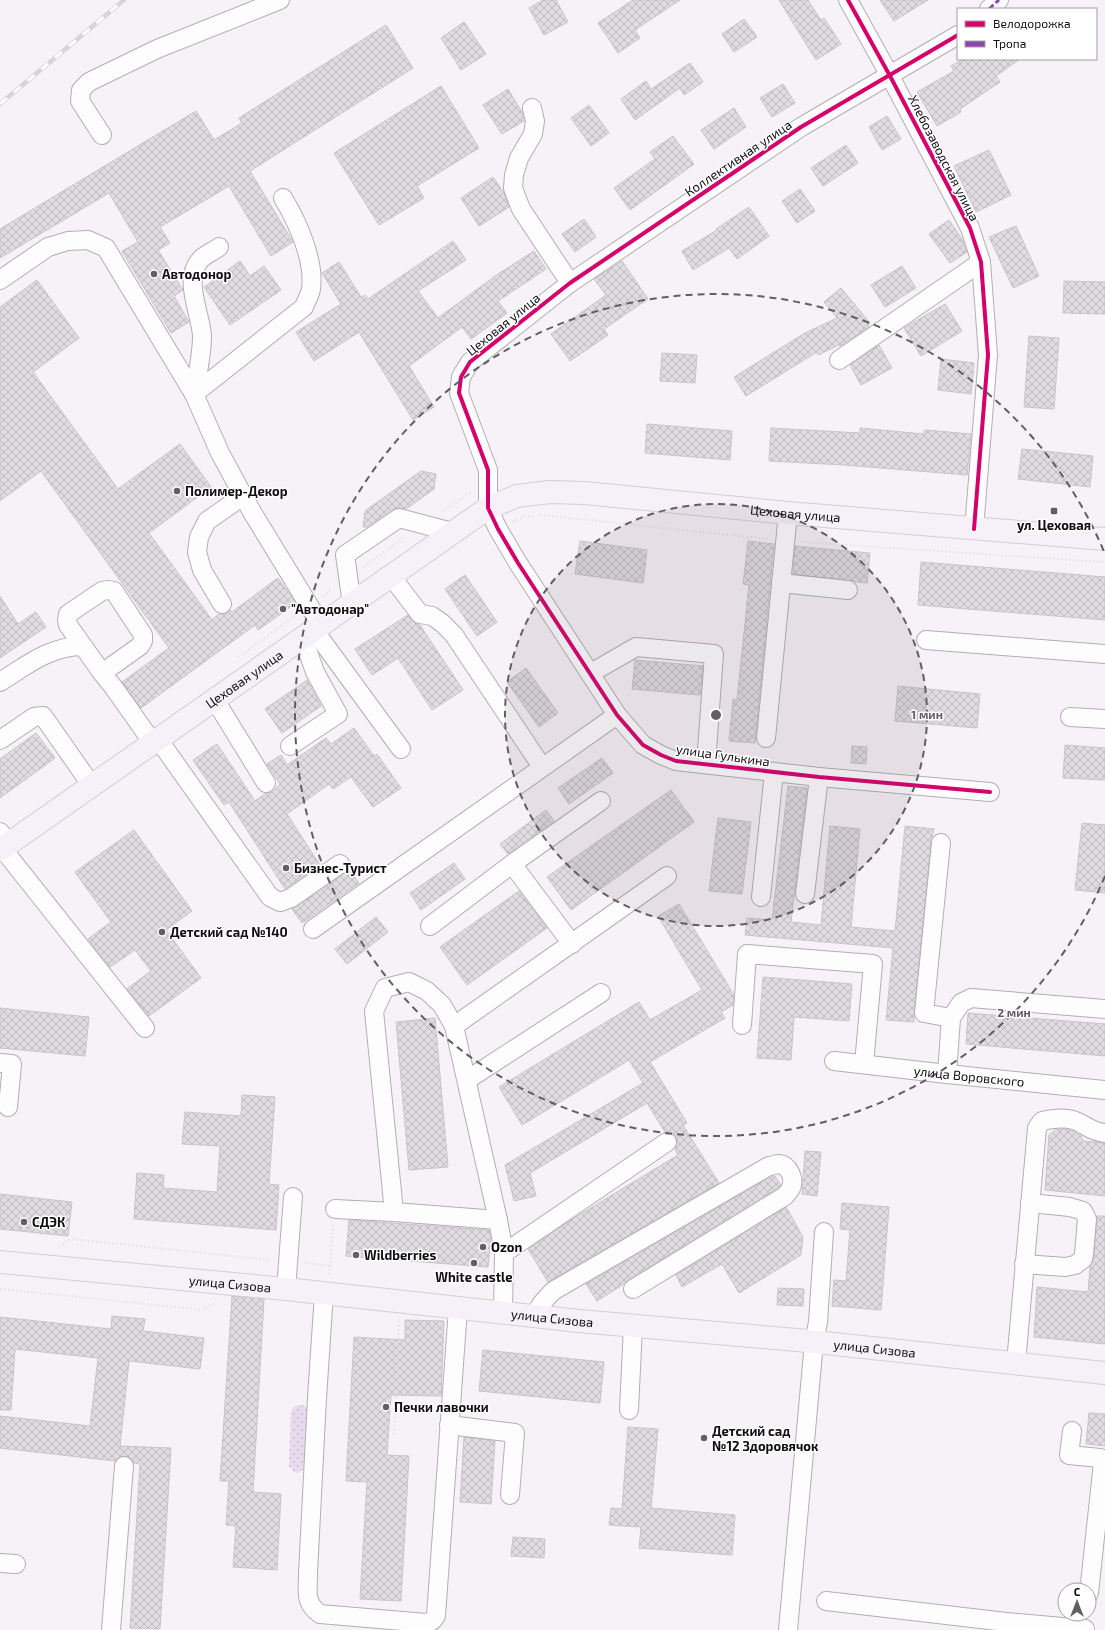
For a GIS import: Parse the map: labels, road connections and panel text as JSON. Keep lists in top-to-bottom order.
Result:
{
  "streets": {
    "main road": ["Цеховая улица", "улица Сизова"],
    "street": [
      "Коллективная улица",
      "Хлебозаводская улица",
      "улица Гулькина",
      "улица Воровского"
    ]
  },
  "crossings": [
    ["Коллективная улица", "Хлебозаводская улица"],
    ["Коллективная улица", "Цеховая улица"],
    ["Хлебозаводская улица", "Цеховая улица"],
    ["Цеховая улица", "улица Гулькина"]
  ],
  "places": {
    "other": [
      "Автодонор",
      "Полимер-Декор",
      "\"Автодонар\"",
      "Бизнес-Турист",
      "Детский сад №140",
      "СДЭК",
      "Ozon",
      "Wildberries",
      "White castle",
      "Печки лавочки",
      "Детский сад №12 Здоровячок"
    ],
    "transit": ["ул. Цеховая"]
  },
  "legend": ["Велодорожка", "Тропа"],
  "north": "top",
  "rings": ["1 мин", "2 мин"]
}
